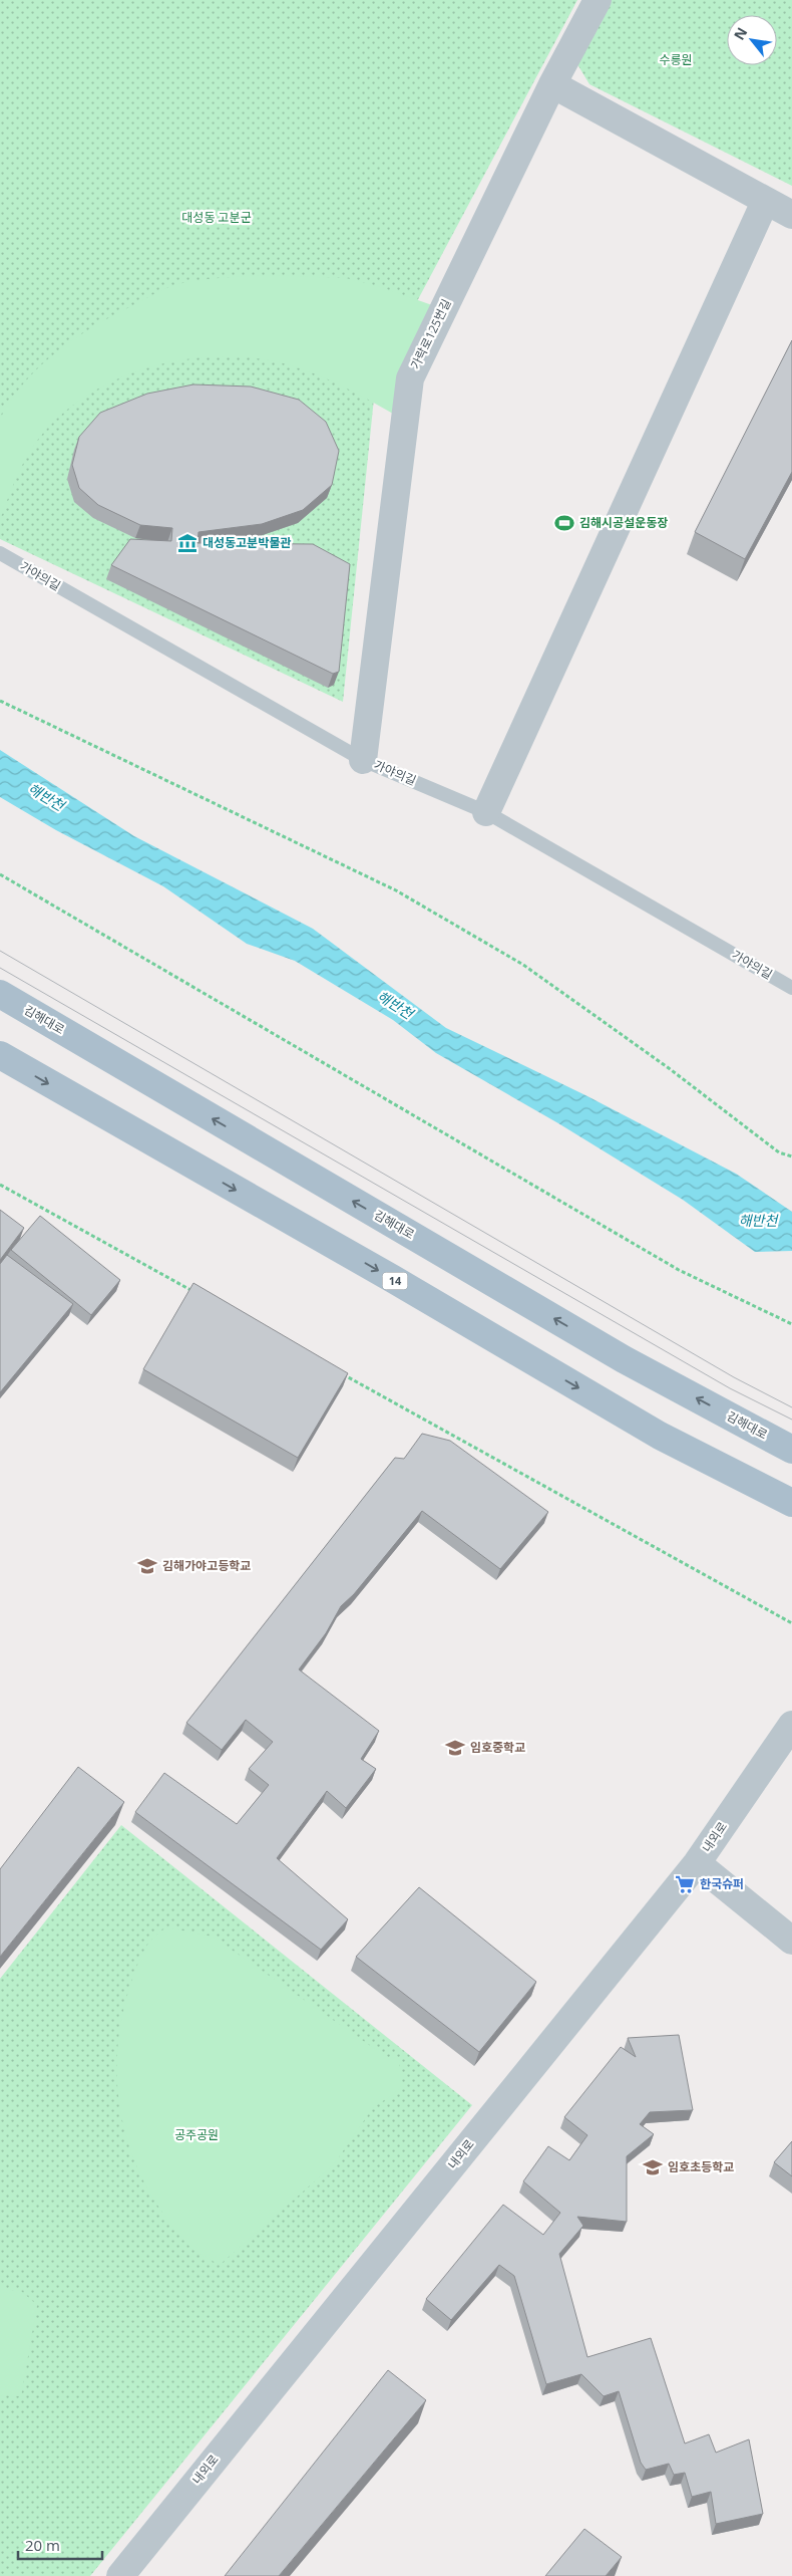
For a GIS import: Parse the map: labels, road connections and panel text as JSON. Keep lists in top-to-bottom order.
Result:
{
  "streets": {
    "main road": ["김해대로", "14"],
    "street": ["가락로125번길", "내외로"],
    "lane": ["가야의길"]
  },
  "crossings": [
    ["가락로125번길", "가야의길"]
  ],
  "water": ["해반천"],
  "parks": ["수릉원", "대성동 고분군", "공주공원"],
  "places": {
    "sports": ["김해시공설운동장"],
    "museum": ["대성동고분박물관"],
    "school or university": ["김해가야고등학교", "임호중학교", "임호초등학교"],
    "supermarket": ["한국슈퍼"]
  },
  "scale_bar": "20 m",
  "north": "top left"
}
